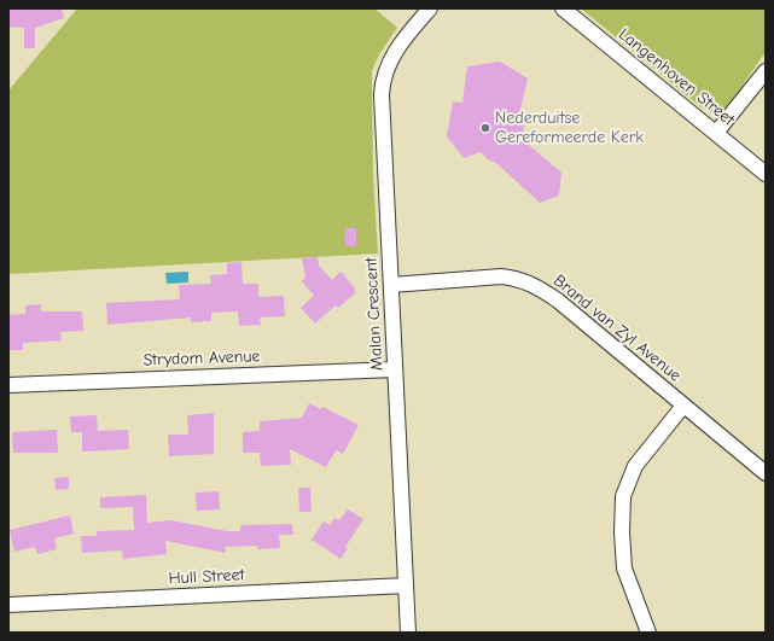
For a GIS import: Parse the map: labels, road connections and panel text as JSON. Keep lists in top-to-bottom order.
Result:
{
  "streets": {
    "street": [
      "Langenhoven Street",
      "Malan Crescent",
      "Brand van Zyl Avenue",
      "Strydom Avenue",
      "Hull Street"
    ]
  },
  "crossings": [
    ["Malan Crescent", "Brand van Zyl Avenue"],
    ["Malan Crescent", "Strydom Avenue"],
    ["Malan Crescent", "Hull Street"]
  ],
  "places": ["Nederduitse Gereformeerde Kerk"]
}
